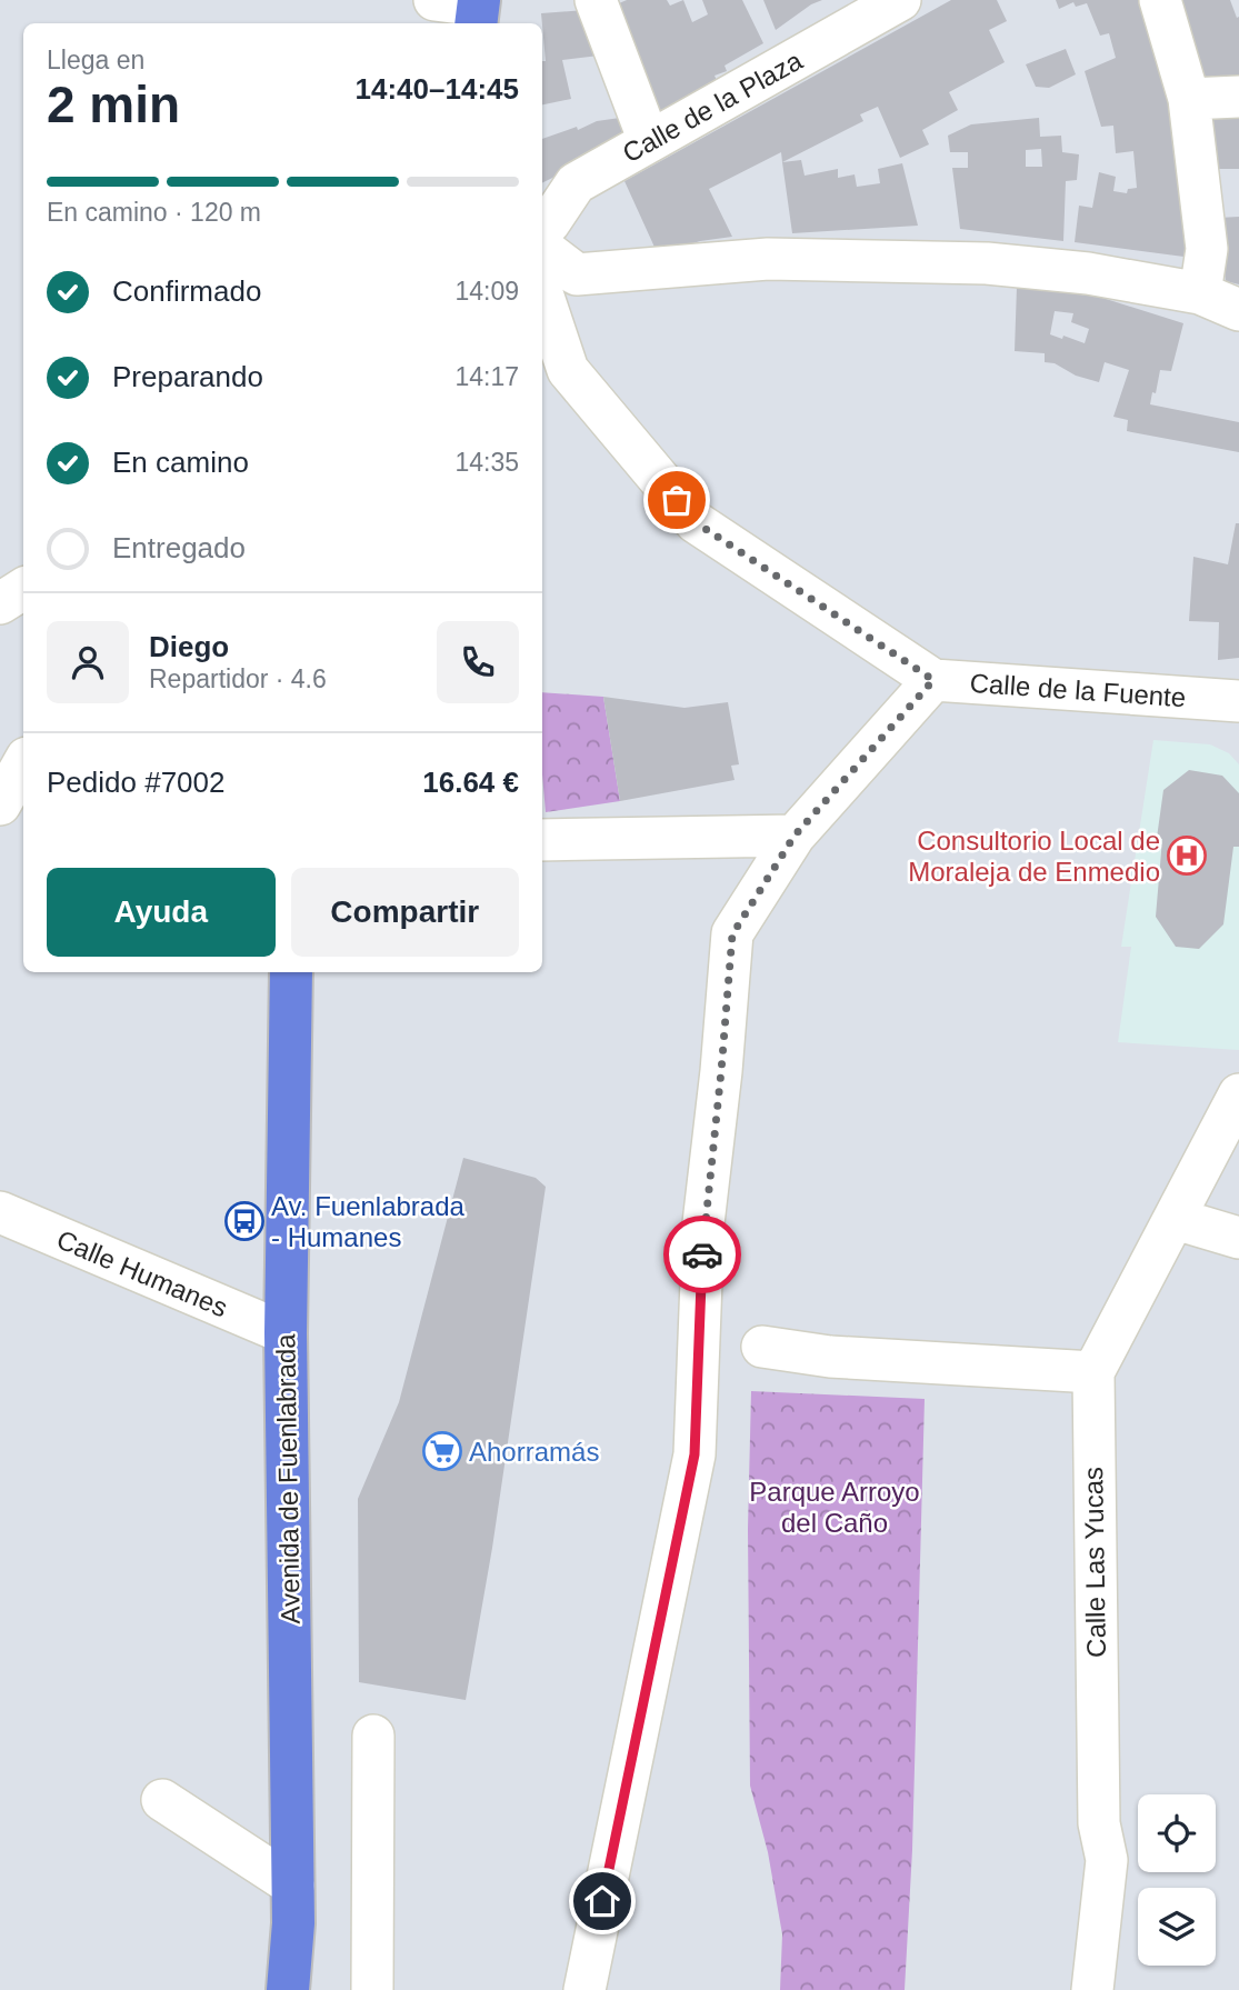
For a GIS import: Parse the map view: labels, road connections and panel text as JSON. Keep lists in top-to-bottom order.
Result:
{
  "streets": {
    "main road": ["Avenida de Fuenlabrada"],
    "street": [
      "Calle de la Plaza",
      "Calle de la Fuente",
      "Calle Humanes",
      "Calle Las Yucas"
    ]
  },
  "crossings": [
    ["Calle Humanes", "Avenida de Fuenlabrada"]
  ],
  "parks": ["Parque Arroyo del Caño"],
  "places": {
    "hospital": ["Consultorio Local de Moraleja de Enmedio"],
    "bus stop": ["Av. Fuenlabrada - Humanes"],
    "supermarket": ["Ahorramás"]
  },
  "page": {
    "heading": ["2 min", "Llega en", "14:40–14:45"],
    "panel": [
      "Diego",
      "Repartidor · 4.6",
      "Pedido #7002",
      "16.64 €"
    ],
    "bar": "En camino · 120 m",
    "list": [
      ["Confirmado", "14:09"],
      ["Preparando", "14:17"],
      ["En camino", "14:35"],
      "Entregado"
    ],
    "buttons": ["Ayuda", "Compartir"]
  }
}
